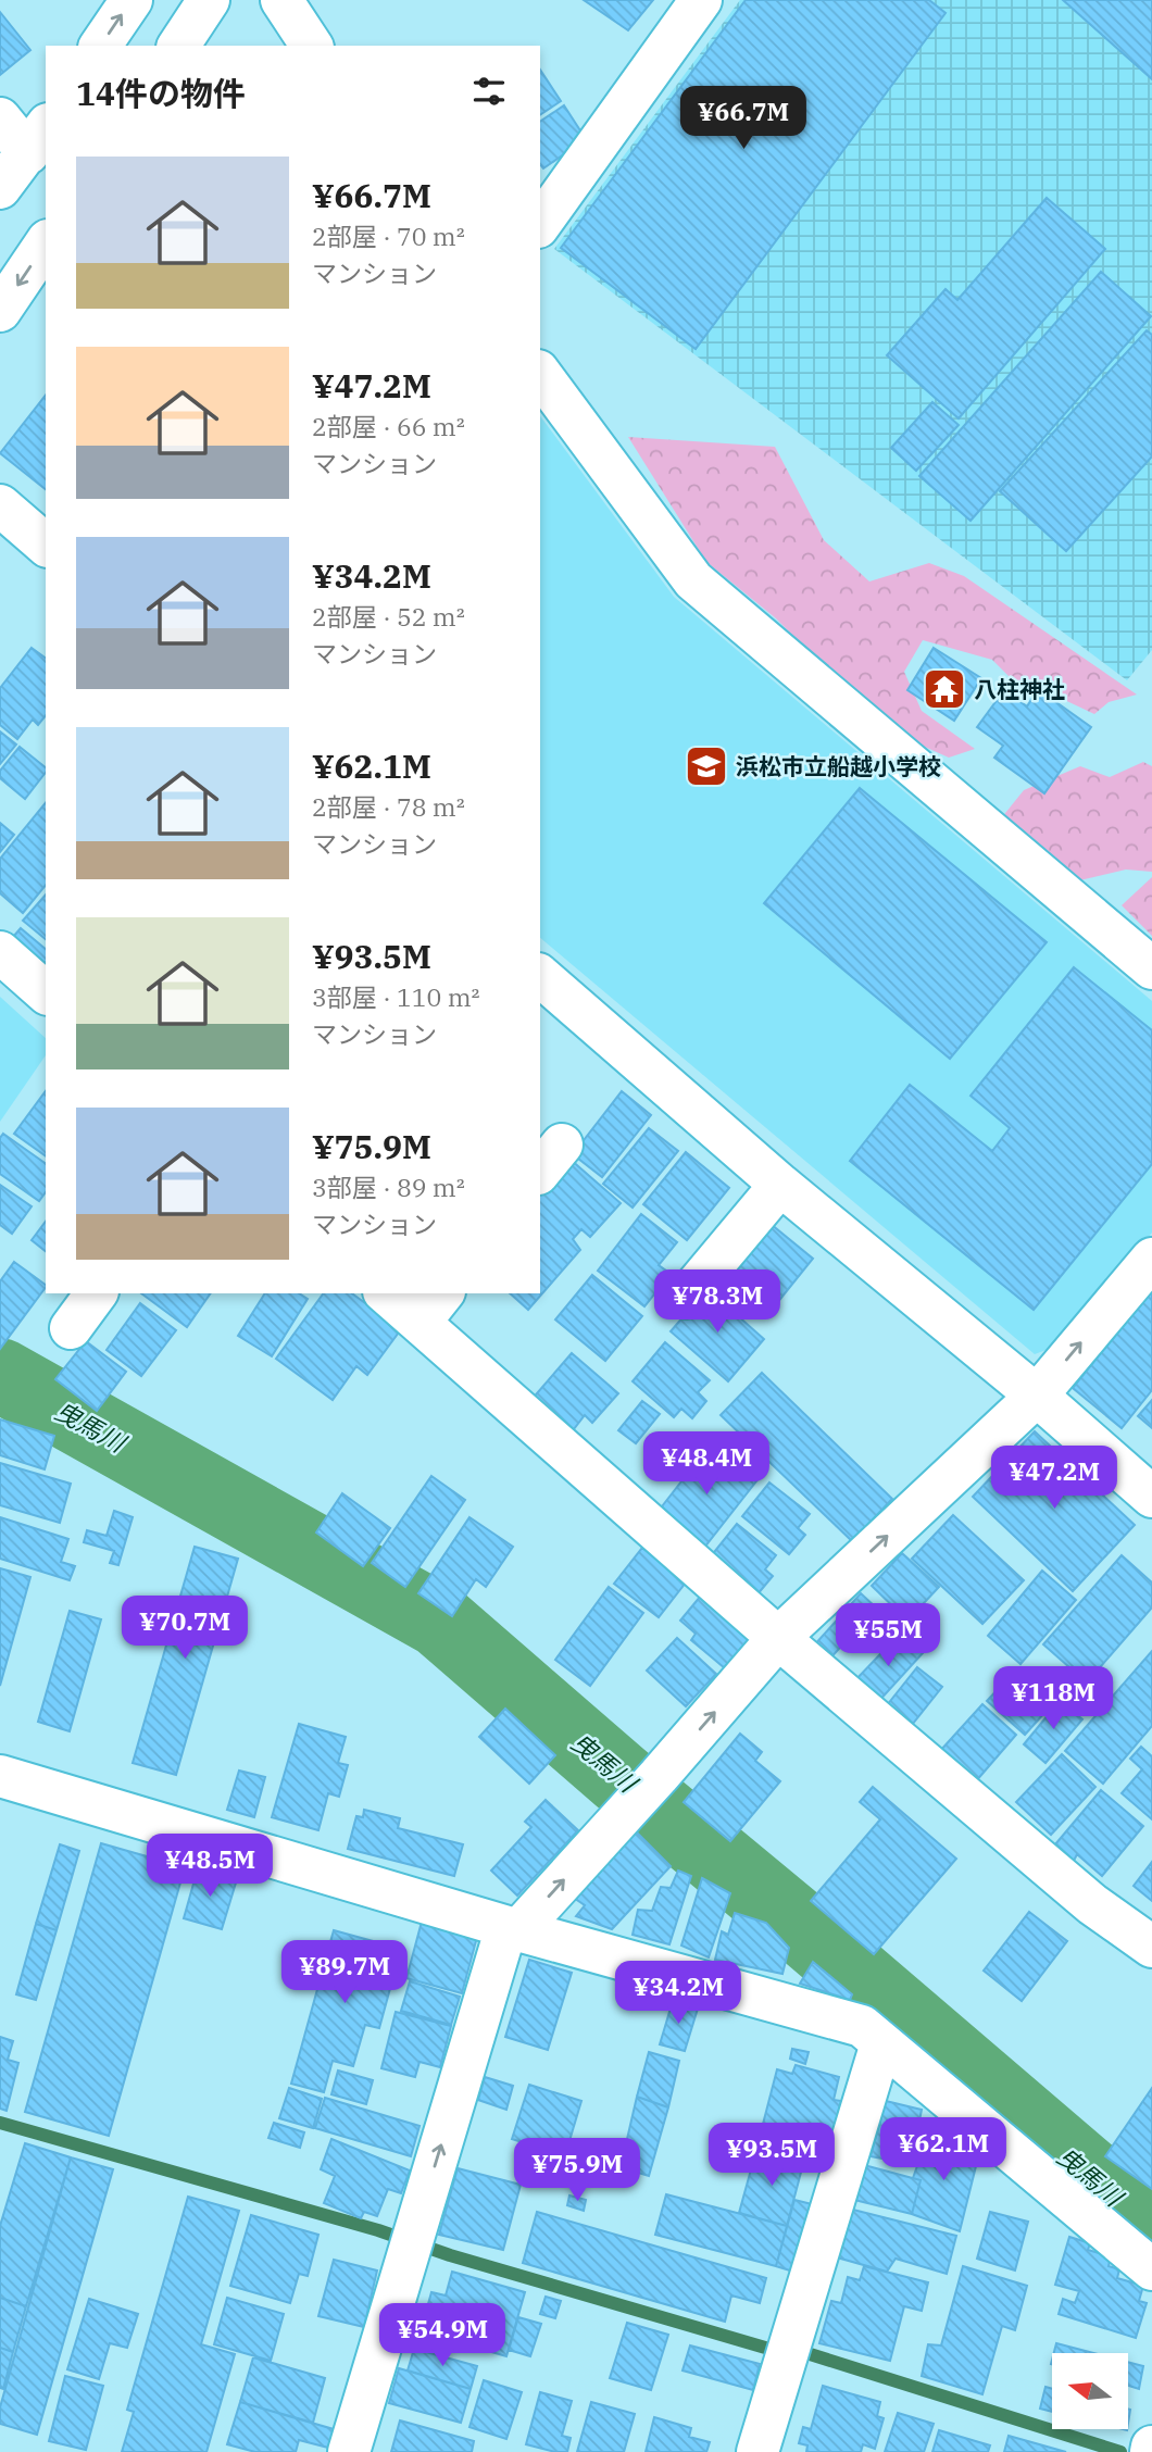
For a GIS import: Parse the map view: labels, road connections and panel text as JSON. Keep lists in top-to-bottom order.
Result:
{
  "water": ["曳馬川"],
  "places": {
    "temple": ["八柱神社"],
    "school or university": ["浜松市立船越小学校"]
  },
  "north": "left",
  "page": {
    "heading": "14件の物件",
    "price": [
      "¥66.7M",
      "¥78.3M",
      "¥48.4M",
      "¥47.2M",
      "¥70.7M",
      "¥55M",
      "¥118M",
      "¥48.5M",
      "¥89.7M",
      "¥34.2M",
      "¥62.1M",
      "¥93.5M",
      "¥75.9M",
      "¥54.9M"
    ],
    "list": [
      {
        "name": "¥66.7M",
        "note": "2部屋 · 70 m² · マンション"
      },
      {
        "name": "¥47.2M",
        "note": "2部屋 · 66 m² · マンション"
      },
      {
        "name": "¥34.2M",
        "note": "2部屋 · 52 m² · マンション"
      },
      {
        "name": "¥62.1M",
        "note": "2部屋 · 78 m² · マンション"
      },
      {
        "name": "¥93.5M",
        "note": "3部屋 · 110 m² · マンション"
      },
      {
        "name": "¥75.9M",
        "note": "3部屋 · 89 m² · マンション"
      }
    ]
  }
}
